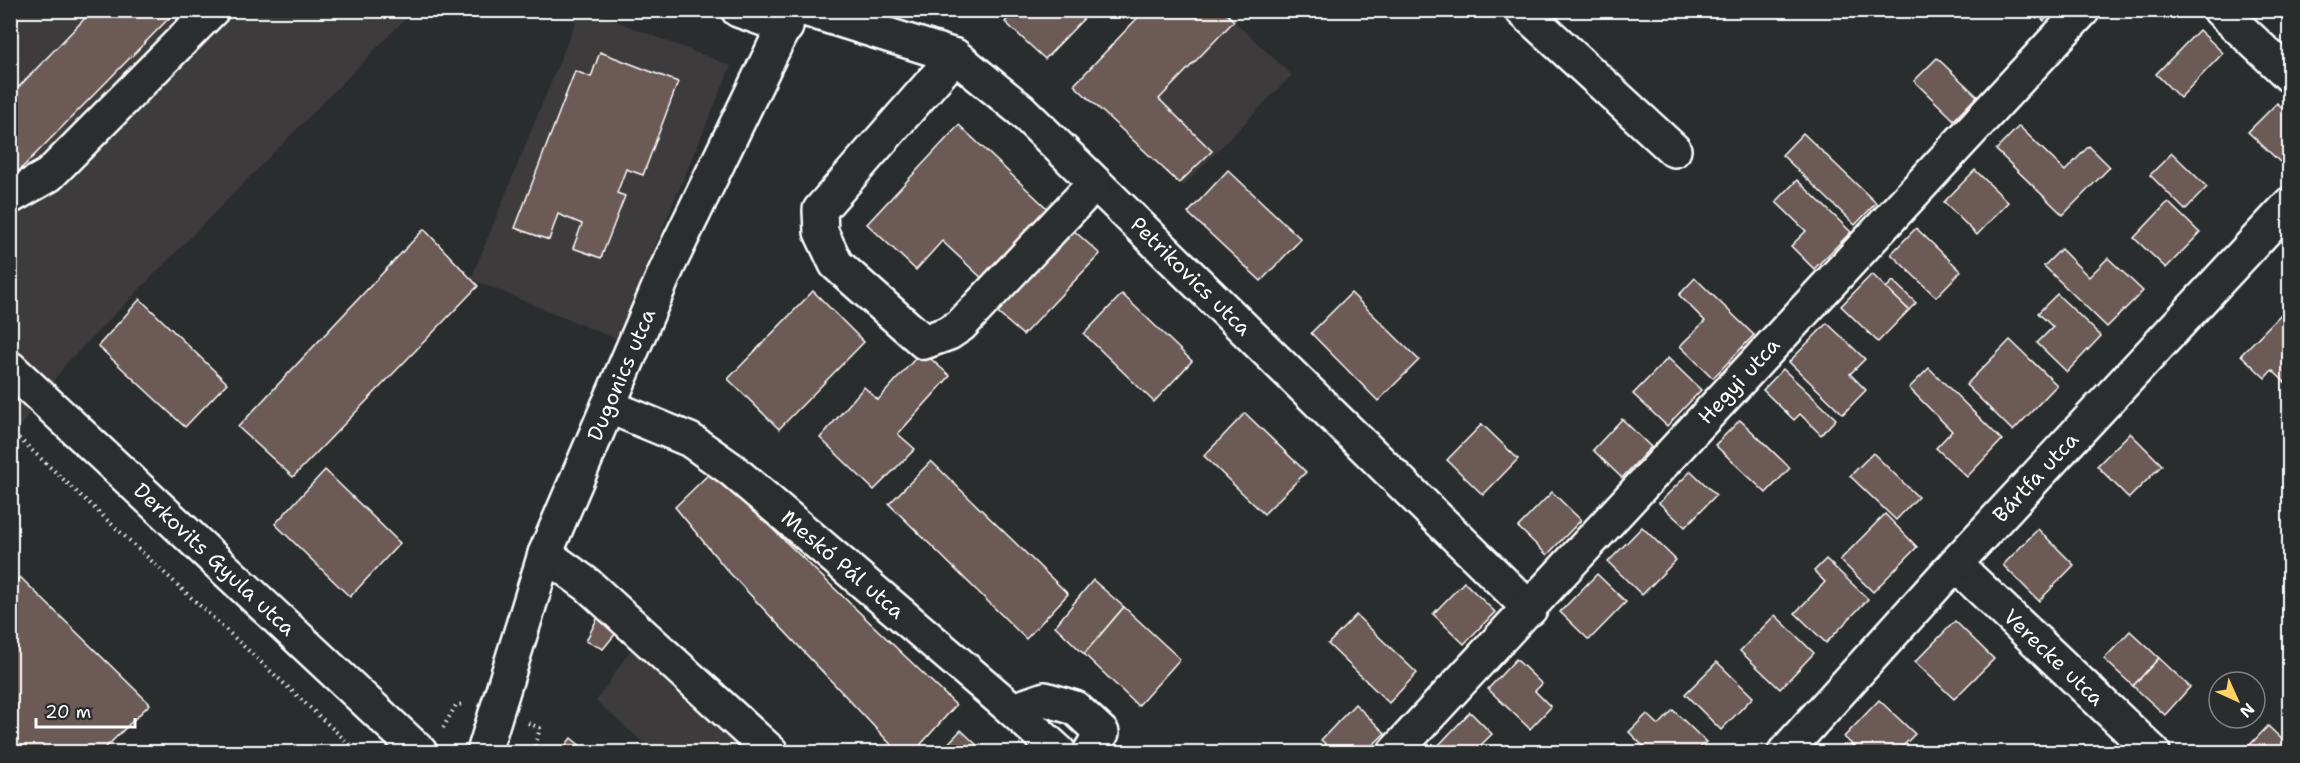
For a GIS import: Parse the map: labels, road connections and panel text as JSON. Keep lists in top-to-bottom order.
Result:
{
  "streets": {
    "street": [
      "Petrikovics utca",
      "Dugonics utca",
      "Hegyi utca",
      "Bártfa utca",
      "Derkovits Gyula utca",
      "Meskó Pál utca",
      "Verecke utca"
    ]
  },
  "crossings": [
    ["Petrikovics utca", "Dugonics utca"],
    ["Petrikovics utca", "Hegyi utca"],
    ["Dugonics utca", "Meskó Pál utca"],
    ["Bártfa utca", "Verecke utca"]
  ],
  "scale_bar": "20 m",
  "north": "bottom right"
}
